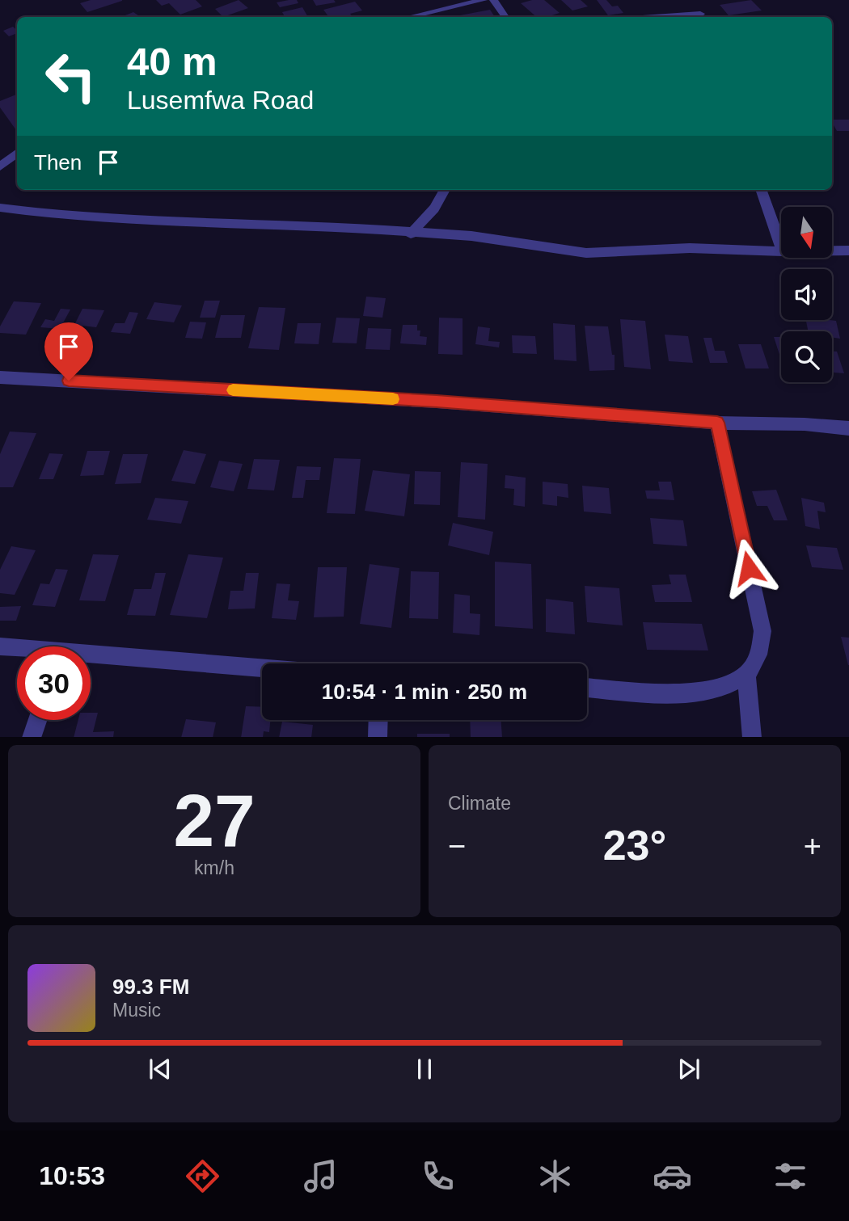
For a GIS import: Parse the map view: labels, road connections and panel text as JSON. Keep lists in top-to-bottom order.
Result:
{
  "north": "bottom",
  "page": {
    "turn": ["40 m", "Lusemfwa Road"],
    "then": "Then",
    "limit": "30",
    "trip": "10:54 · 1 min · 250 m",
    "tile": [
      ["27", "km/h"],
      "Climate"
    ],
    "heat": ["−", "23°", "+"],
    "song": ["99.3 FM", "Music"],
    "tabs": "10:53"
  }
}
